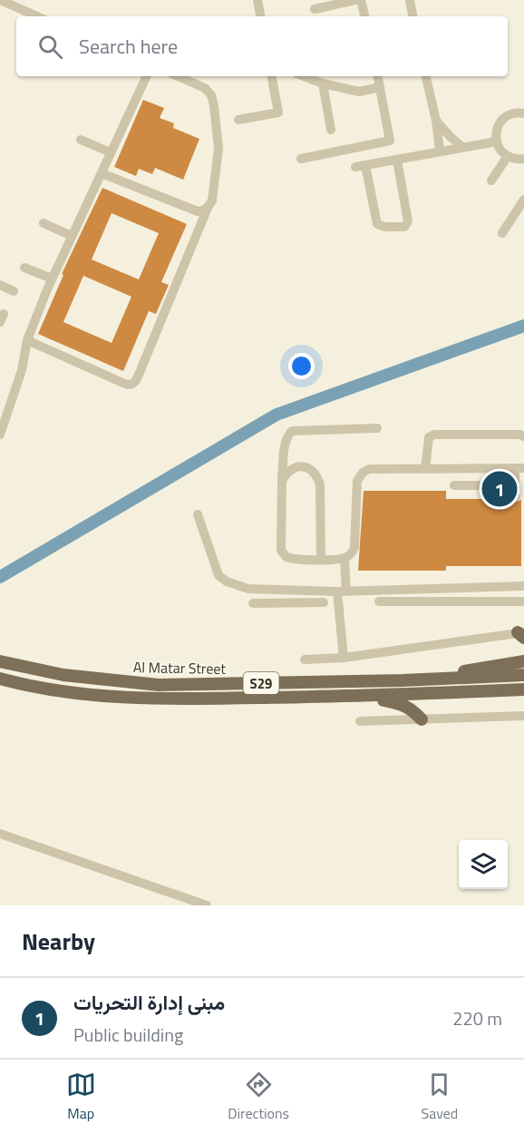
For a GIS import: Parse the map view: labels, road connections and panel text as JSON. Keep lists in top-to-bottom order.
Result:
{
  "streets": {
    "main road": ["Al Matar Street", "S29"]
  },
  "page": {
    "search": "Search here",
    "pins": "1",
    "heading": "Nearby",
    "list": [
      {
        "mark": "1",
        "name": "مبنى إدارة التحريات",
        "note": "Public building",
        "value": "220 m"
      }
    ],
    "nav": ["Map", "Directions", "Saved"]
  }
}
